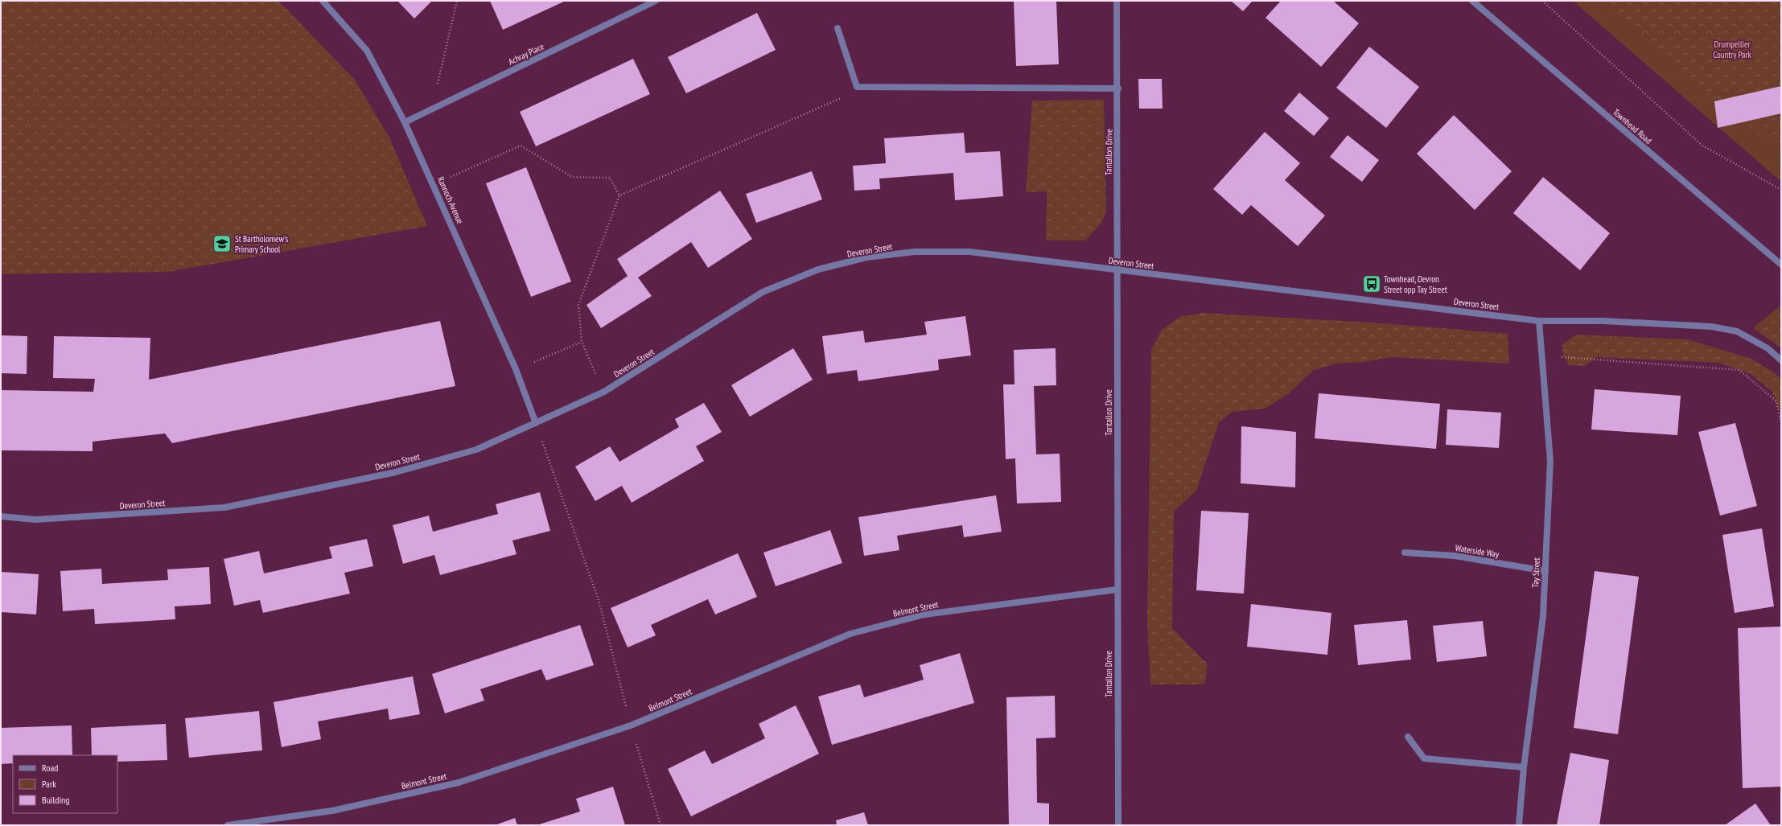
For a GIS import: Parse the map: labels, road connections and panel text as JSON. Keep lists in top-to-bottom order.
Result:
{
  "streets": {
    "street": [
      "Achray Place",
      "Townhead Road",
      "Tantallon Drive",
      "Rannoch Avenue",
      "Deveron Street",
      "Waterside Way",
      "Tay Street",
      "Belmont Street"
    ]
  },
  "crossings": [
    ["Achray Place", "Rannoch Avenue"],
    ["Tantallon Drive", "Deveron Street"],
    ["Tantallon Drive", "Belmont Street"],
    ["Rannoch Avenue", "Deveron Street"],
    ["Deveron Street", "Tay Street"],
    ["Waterside Way", "Tay Street"]
  ],
  "parks": ["Drumpellier Country Park"],
  "places": {
    "school or university": ["St Bartholomew's Primary School"],
    "bus stop": ["Townhead, Devron Street opp Tay Street"]
  },
  "legend": ["Road", "Park", "Building"]
}
